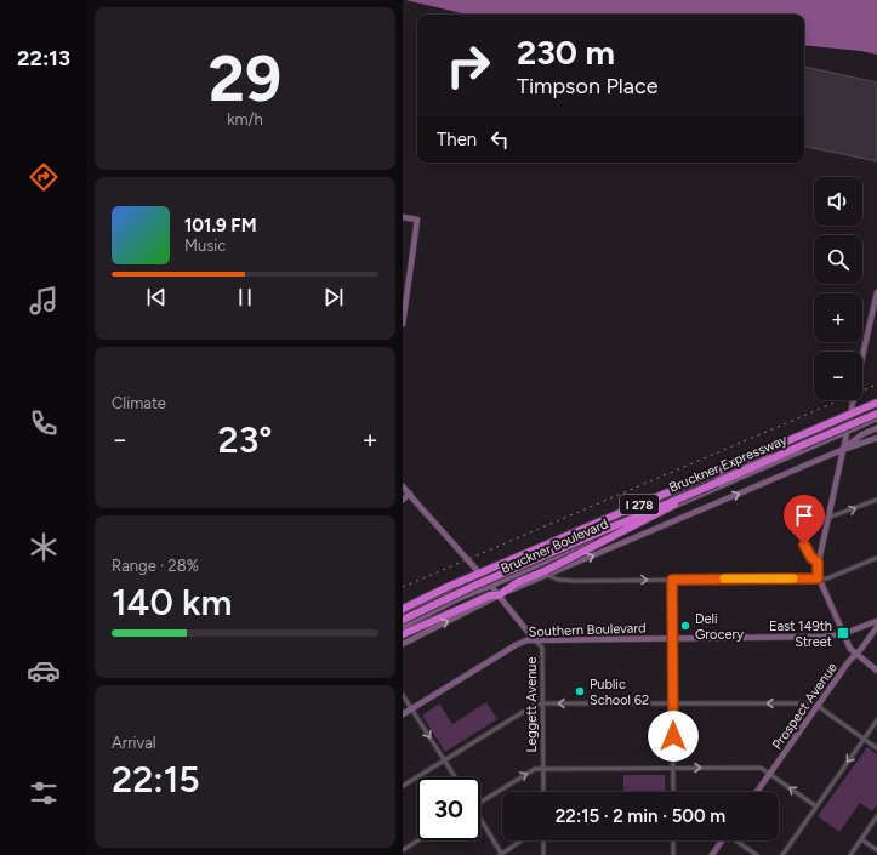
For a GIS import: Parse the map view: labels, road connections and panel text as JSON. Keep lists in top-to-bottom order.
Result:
{
  "streets": {
    "highway": ["Bruckner Expressway", "I 278"],
    "main road": [
      "Bruckner Boulevard",
      "Southern Boulevard",
      "Leggett Avenue",
      "Prospect Avenue"
    ]
  },
  "crossings": [
    ["Bruckner Expressway", "Bruckner Boulevard"],
    ["Bruckner Boulevard", "Leggett Avenue"],
    ["Southern Boulevard", "Leggett Avenue"]
  ],
  "places": {
    "other": ["Deli Grocery", "Public School 62"],
    "transit": ["East 149th Street"]
  },
  "page": {
    "tabs": "22:13",
    "tile": [
      ["29", "km/h"],
      "Climate",
      ["Range · 28%", "140 km"],
      ["Arrival", "22:15"]
    ],
    "turn": ["230 m", "Timpson Place"],
    "then": "Then",
    "map_buttons": ["+", "−"],
    "song": ["101.9 FM", "Music"],
    "heat": ["−", "23°", "+"],
    "limit": "30",
    "trip": "22:15 · 2 min · 500 m"
  }
}
